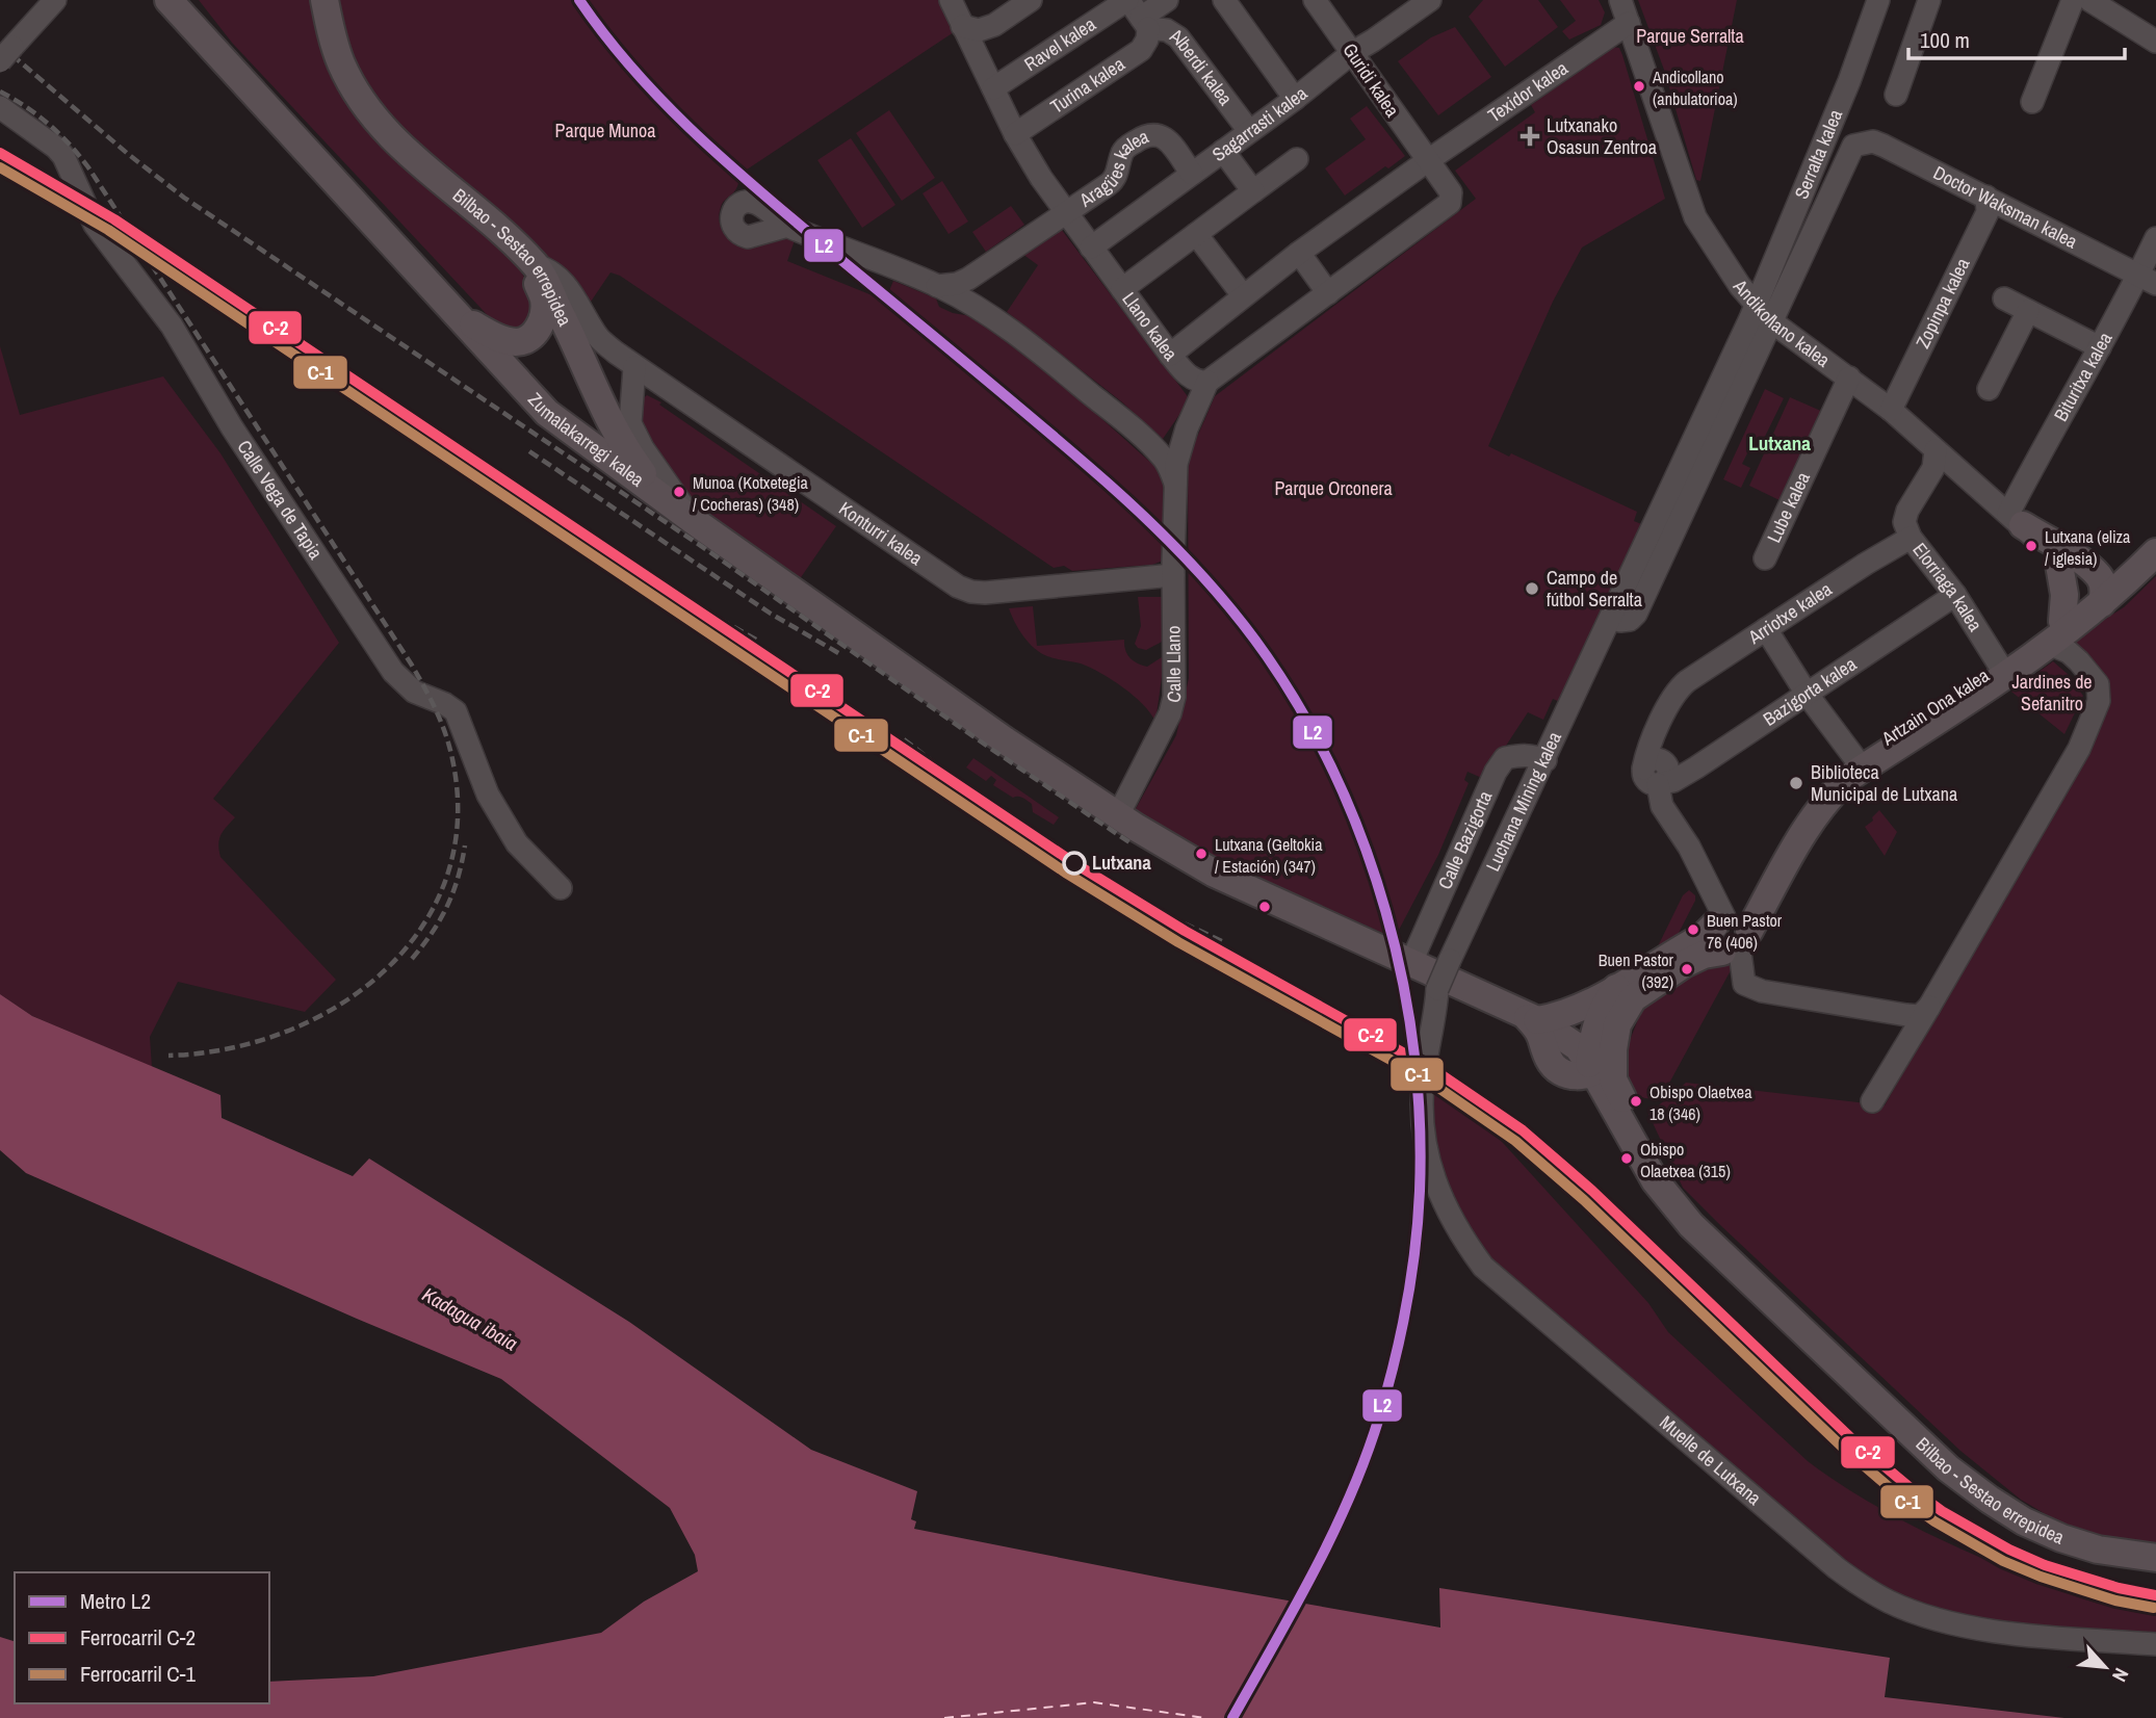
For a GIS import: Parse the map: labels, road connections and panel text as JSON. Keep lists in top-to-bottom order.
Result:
{
  "streets": {
    "main road": ["Bilbao - Sestao errepidea", "Zumalakarregi kalea", "Artzain Ona kalea"],
    "street": [
      "Ravel kalea",
      "Alberdi kalea",
      "Guridi kalea",
      "Turina kalea",
      "Texidor kalea",
      "Sagarrasti kalea",
      "Serralta kalea",
      "Aragües kalea",
      "Doctor Waksman kalea",
      "Zopinpa kalea",
      "Andikollano kalea",
      "Llano kalea",
      "Bituritxa kalea",
      "Calle Vega de Tapia",
      "Lube kalea",
      "Konturri kalea",
      "Elorriaga kalea",
      "Arriotxe kalea",
      "Calle Llano",
      "Bazigorta kalea",
      "Luchana Mining kalea",
      "Calle Bazigorta",
      "Muelle de Lutxana"
    ]
  },
  "crossings": [
    ["Ravel kalea", "Alberdi kalea"],
    ["Ravel kalea", "Turina kalea"],
    ["Ravel kalea", "Llano kalea"],
    ["Alberdi kalea", "Turina kalea"],
    ["Alberdi kalea", "Sagarrasti kalea"],
    ["Guridi kalea", "Texidor kalea"],
    ["Guridi kalea", "Sagarrasti kalea"],
    ["Turina kalea", "Llano kalea"],
    ["Texidor kalea", "Andikollano kalea"],
    ["Texidor kalea", "Llano kalea"],
    ["Sagarrasti kalea", "Aragües kalea"],
    ["Sagarrasti kalea", "Llano kalea"],
    ["Serralta kalea", "Doctor Waksman kalea"],
    ["Serralta kalea", "Andikollano kalea"],
    ["Serralta kalea", "Luchana Mining kalea"],
    ["Aragües kalea", "Llano kalea"],
    ["Doctor Waksman kalea", "Zopinpa kalea"],
    ["Doctor Waksman kalea", "Bituritxa kalea"],
    ["Bilbao - Sestao errepidea", "Zumalakarregi kalea"],
    ["Bilbao - Sestao errepidea", "Konturri kalea"],
    ["Zopinpa kalea", "Andikollano kalea"],
    ["Andikollano kalea", "Bituritxa kalea"],
    ["Andikollano kalea", "Lube kalea"],
    ["Andikollano kalea", "Luchana Mining kalea"],
    ["Zumalakarregi kalea", "Calle Llano"],
    ["Zumalakarregi kalea", "Artzain Ona kalea"],
    ["Zumalakarregi kalea", "Calle Bazigorta"],
    ["Konturri kalea", "Calle Llano"],
    ["Elorriaga kalea", "Arriotxe kalea"],
    ["Elorriaga kalea", "Bazigorta kalea"],
    ["Elorriaga kalea", "Artzain Ona kalea"],
    ["Arriotxe kalea", "Bazigorta kalea"],
    ["Luchana Mining kalea", "Calle Bazigorta"],
    ["Luchana Mining kalea", "Muelle de Lutxana"]
  ],
  "districts": ["Lutxana"],
  "water": ["Kadagua ibaia"],
  "parks": [
    "Parque Serralta",
    "Parque Munoa",
    "Parque Orconera",
    "Jardines de Sefanitro"
  ],
  "places": {
    "other": [
      "Andicollano (anbulatorioa)",
      "Munoa (Kotxetegia / Cocheras) (348)",
      "Lutxana (eliza / iglesia)",
      "Campo de fútbol Serralta",
      "Biblioteca Municipal de Lutxana",
      "Lutxana (Geltokia / Estación) (347)",
      "Lutxana",
      "Buen Pastor 76 (406)",
      "Buen Pastor (392)",
      "Obispo Olaetxea 18 (346)",
      "Obispo Olaetxea (315)"
    ],
    "health": ["Lutxanako Osasun Zentroa"]
  },
  "lines": ["metro line L2", "rail line C-2", "rail line C-1"],
  "legend": ["Metro L2", "Ferrocarril C-2", "Ferrocarril C-1"],
  "scale_bar": "100 m",
  "north": "bottom right"
}
